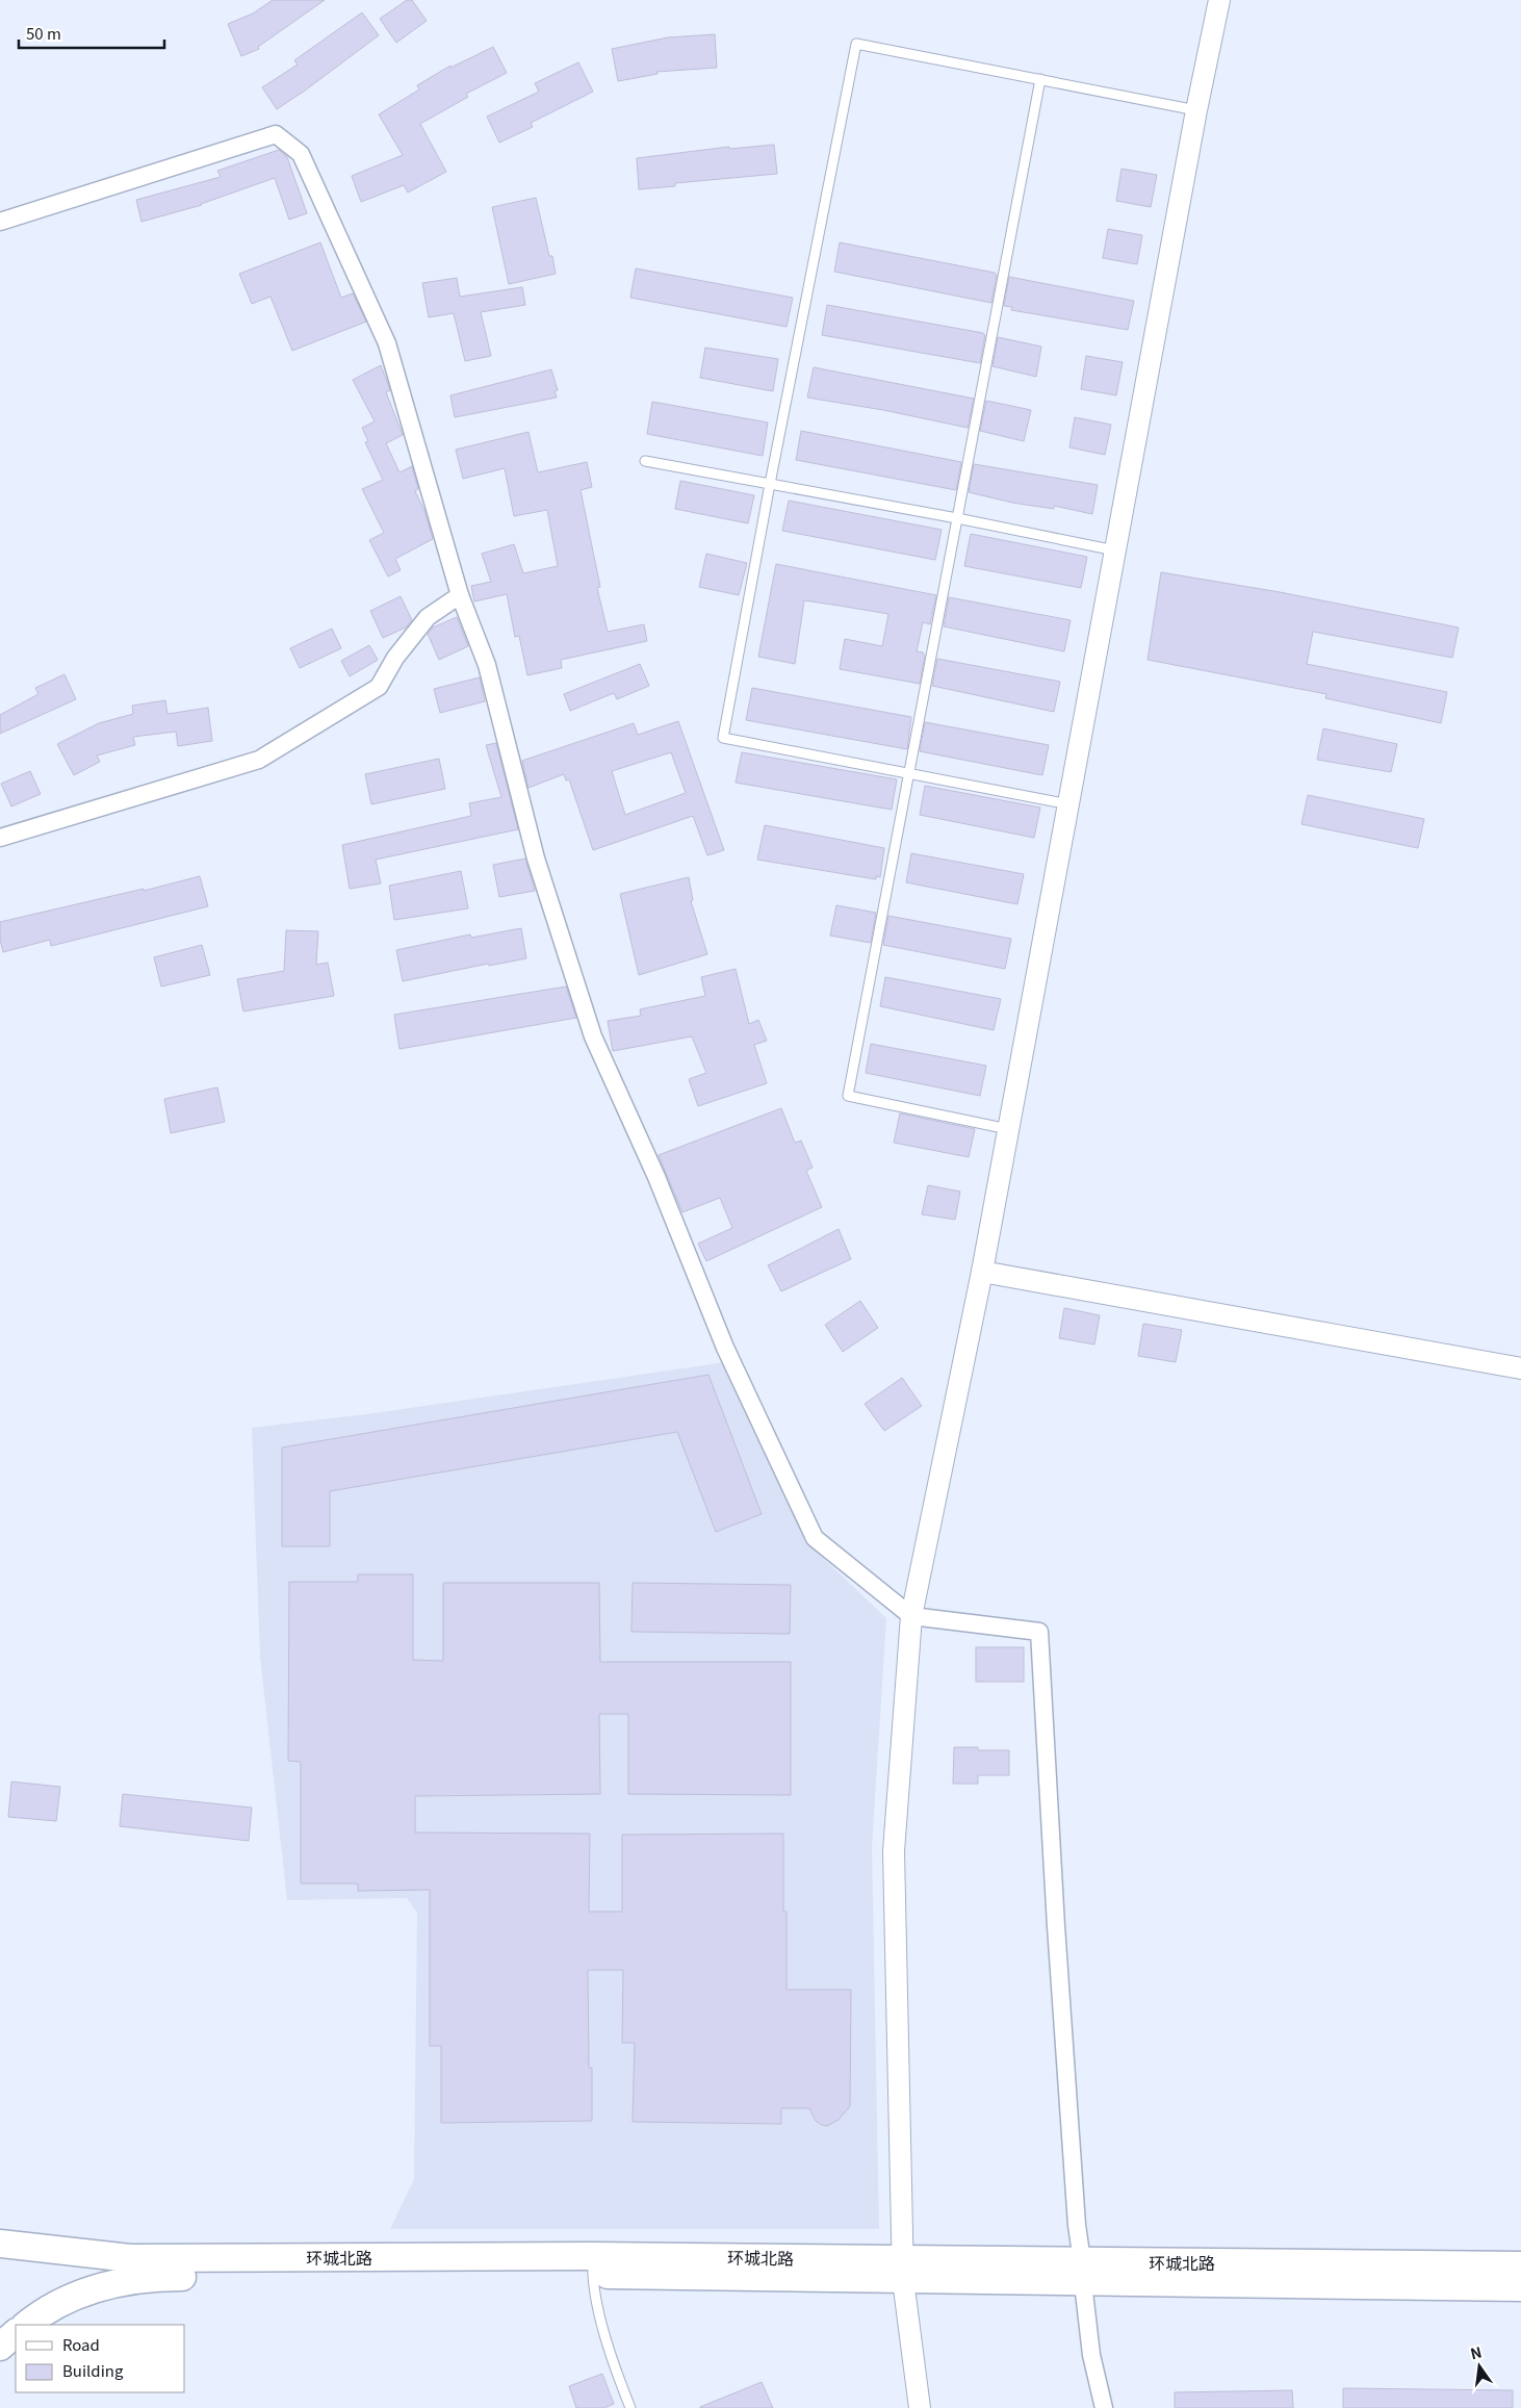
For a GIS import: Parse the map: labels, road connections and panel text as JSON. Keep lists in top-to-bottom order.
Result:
{
  "streets": {
    "main road": ["环城北路"]
  },
  "legend": ["Road", "Building"],
  "scale_bar": "50 m",
  "north": "top"
}
